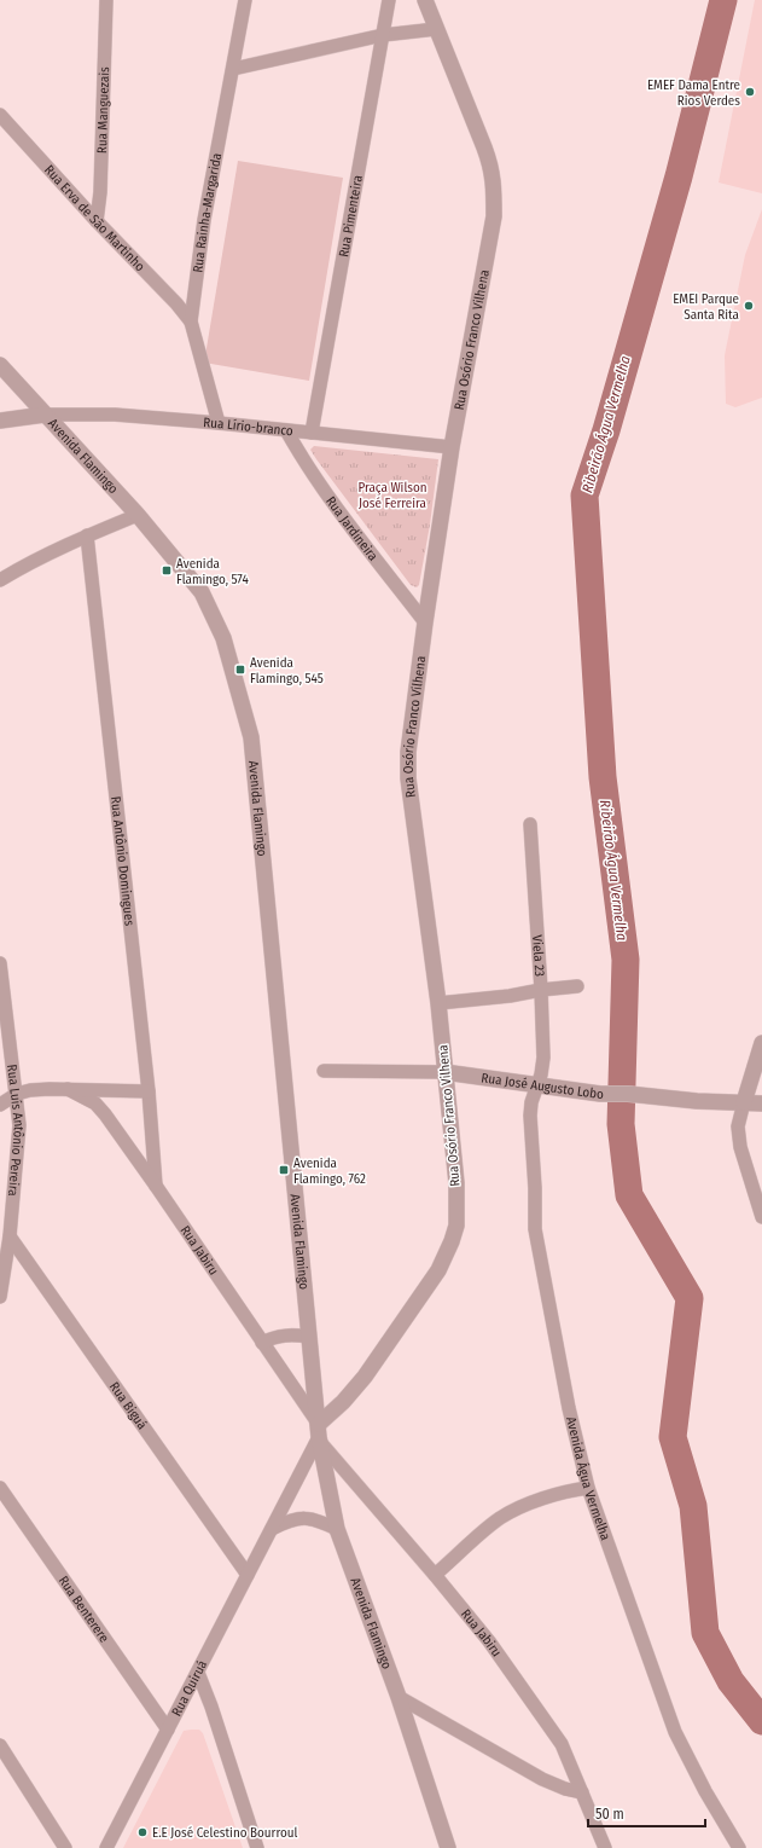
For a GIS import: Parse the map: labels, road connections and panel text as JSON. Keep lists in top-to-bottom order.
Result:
{
  "streets": {
    "street": [
      "Rua Manguezais",
      "Rua Rainha-Margarida",
      "Rua Pimenteira",
      "Rua Erva de São Martinho",
      "Rua Osório Franco Vilhena",
      "Rua Lírio-branco",
      "Avenida Flamingo",
      "Rua Jardineira",
      "Rua Antônio Domingues",
      "Viela 23",
      "Rua José Augusto Lobo",
      "Rua Luís Antônio Pereira",
      "Rua Jabiru",
      "Rua Biguá",
      "Avenida Água Vermelha",
      "Rua Benterere",
      "Rua Quiruá"
    ]
  },
  "crossings": [
    ["Rua Manguezais", "Rua Erva de São Martinho"],
    ["Rua Rainha-Margarida", "Rua Erva de São Martinho"],
    ["Rua Rainha-Margarida", "Rua Lírio-branco"],
    ["Rua Pimenteira", "Rua Lírio-branco"],
    ["Rua Osório Franco Vilhena", "Rua Lírio-branco"],
    ["Rua Osório Franco Vilhena", "Avenida Flamingo"],
    ["Rua Osório Franco Vilhena", "Rua Jardineira"],
    ["Rua Osório Franco Vilhena", "Rua José Augusto Lobo"],
    ["Rua Osório Franco Vilhena", "Rua Jabiru"],
    ["Rua Osório Franco Vilhena", "Rua Quiruá"],
    ["Rua Lírio-branco", "Avenida Flamingo"],
    ["Rua Lírio-branco", "Rua Jardineira"],
    ["Avenida Flamingo", "Rua Jabiru"],
    ["Avenida Flamingo", "Rua Quiruá"],
    ["Rua Antônio Domingues", "Rua Jabiru"],
    ["Viela 23", "Rua José Augusto Lobo"],
    ["Viela 23", "Avenida Água Vermelha"],
    ["Rua José Augusto Lobo", "Avenida Água Vermelha"],
    ["Rua Luís Antônio Pereira", "Rua Jabiru"],
    ["Rua Luís Antônio Pereira", "Rua Biguá"],
    ["Rua Jabiru", "Rua Quiruá"],
    ["Rua Biguá", "Rua Quiruá"],
    ["Rua Benterere", "Rua Quiruá"]
  ],
  "water": ["Ribeirão Água Vermelha"],
  "parks": ["Praça Wilson José Ferreira"],
  "places": {
    "other": ["EMEF Dama Entre Rios Verdes", "EMEI Parque Santa Rita", "E.E José Celestino Bourroul"],
    "transit": ["Avenida Flamingo, 574", "Avenida Flamingo, 545", "Avenida Flamingo, 762"]
  },
  "scale_bar": "50 m"
}
